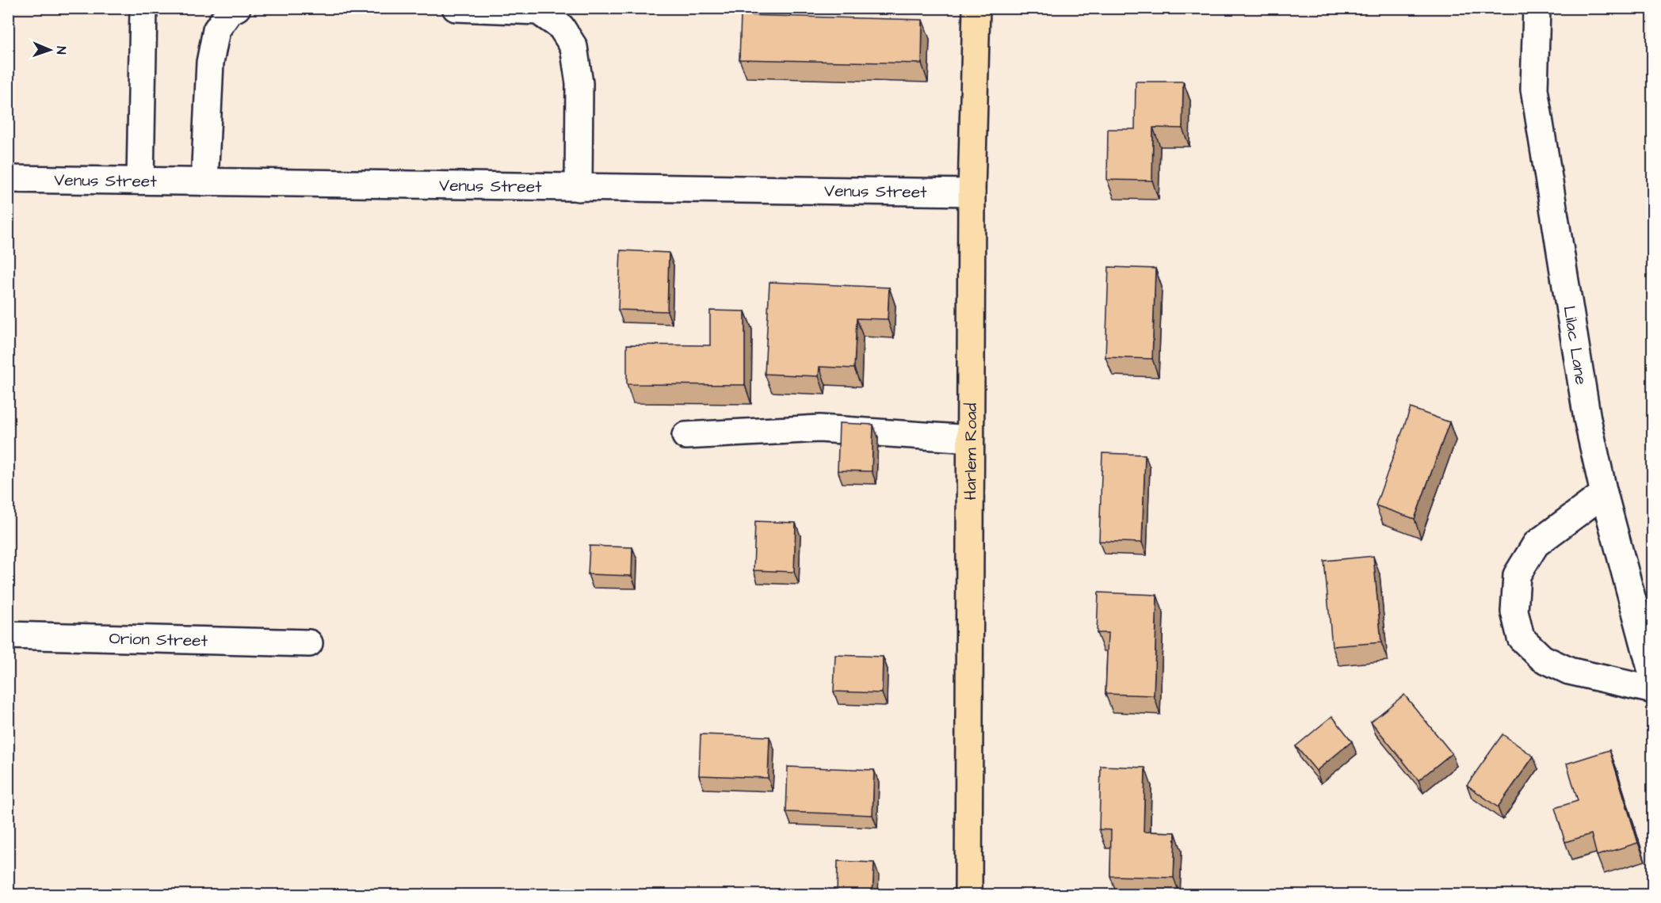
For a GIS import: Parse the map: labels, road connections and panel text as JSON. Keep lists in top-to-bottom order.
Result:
{
  "streets": {
    "main road": ["Harlem Road"],
    "street": ["Venus Street", "Lilac Lane", "Orion Street"]
  },
  "crossings": [
    ["Venus Street", "Harlem Road"]
  ],
  "north": "right"
}
